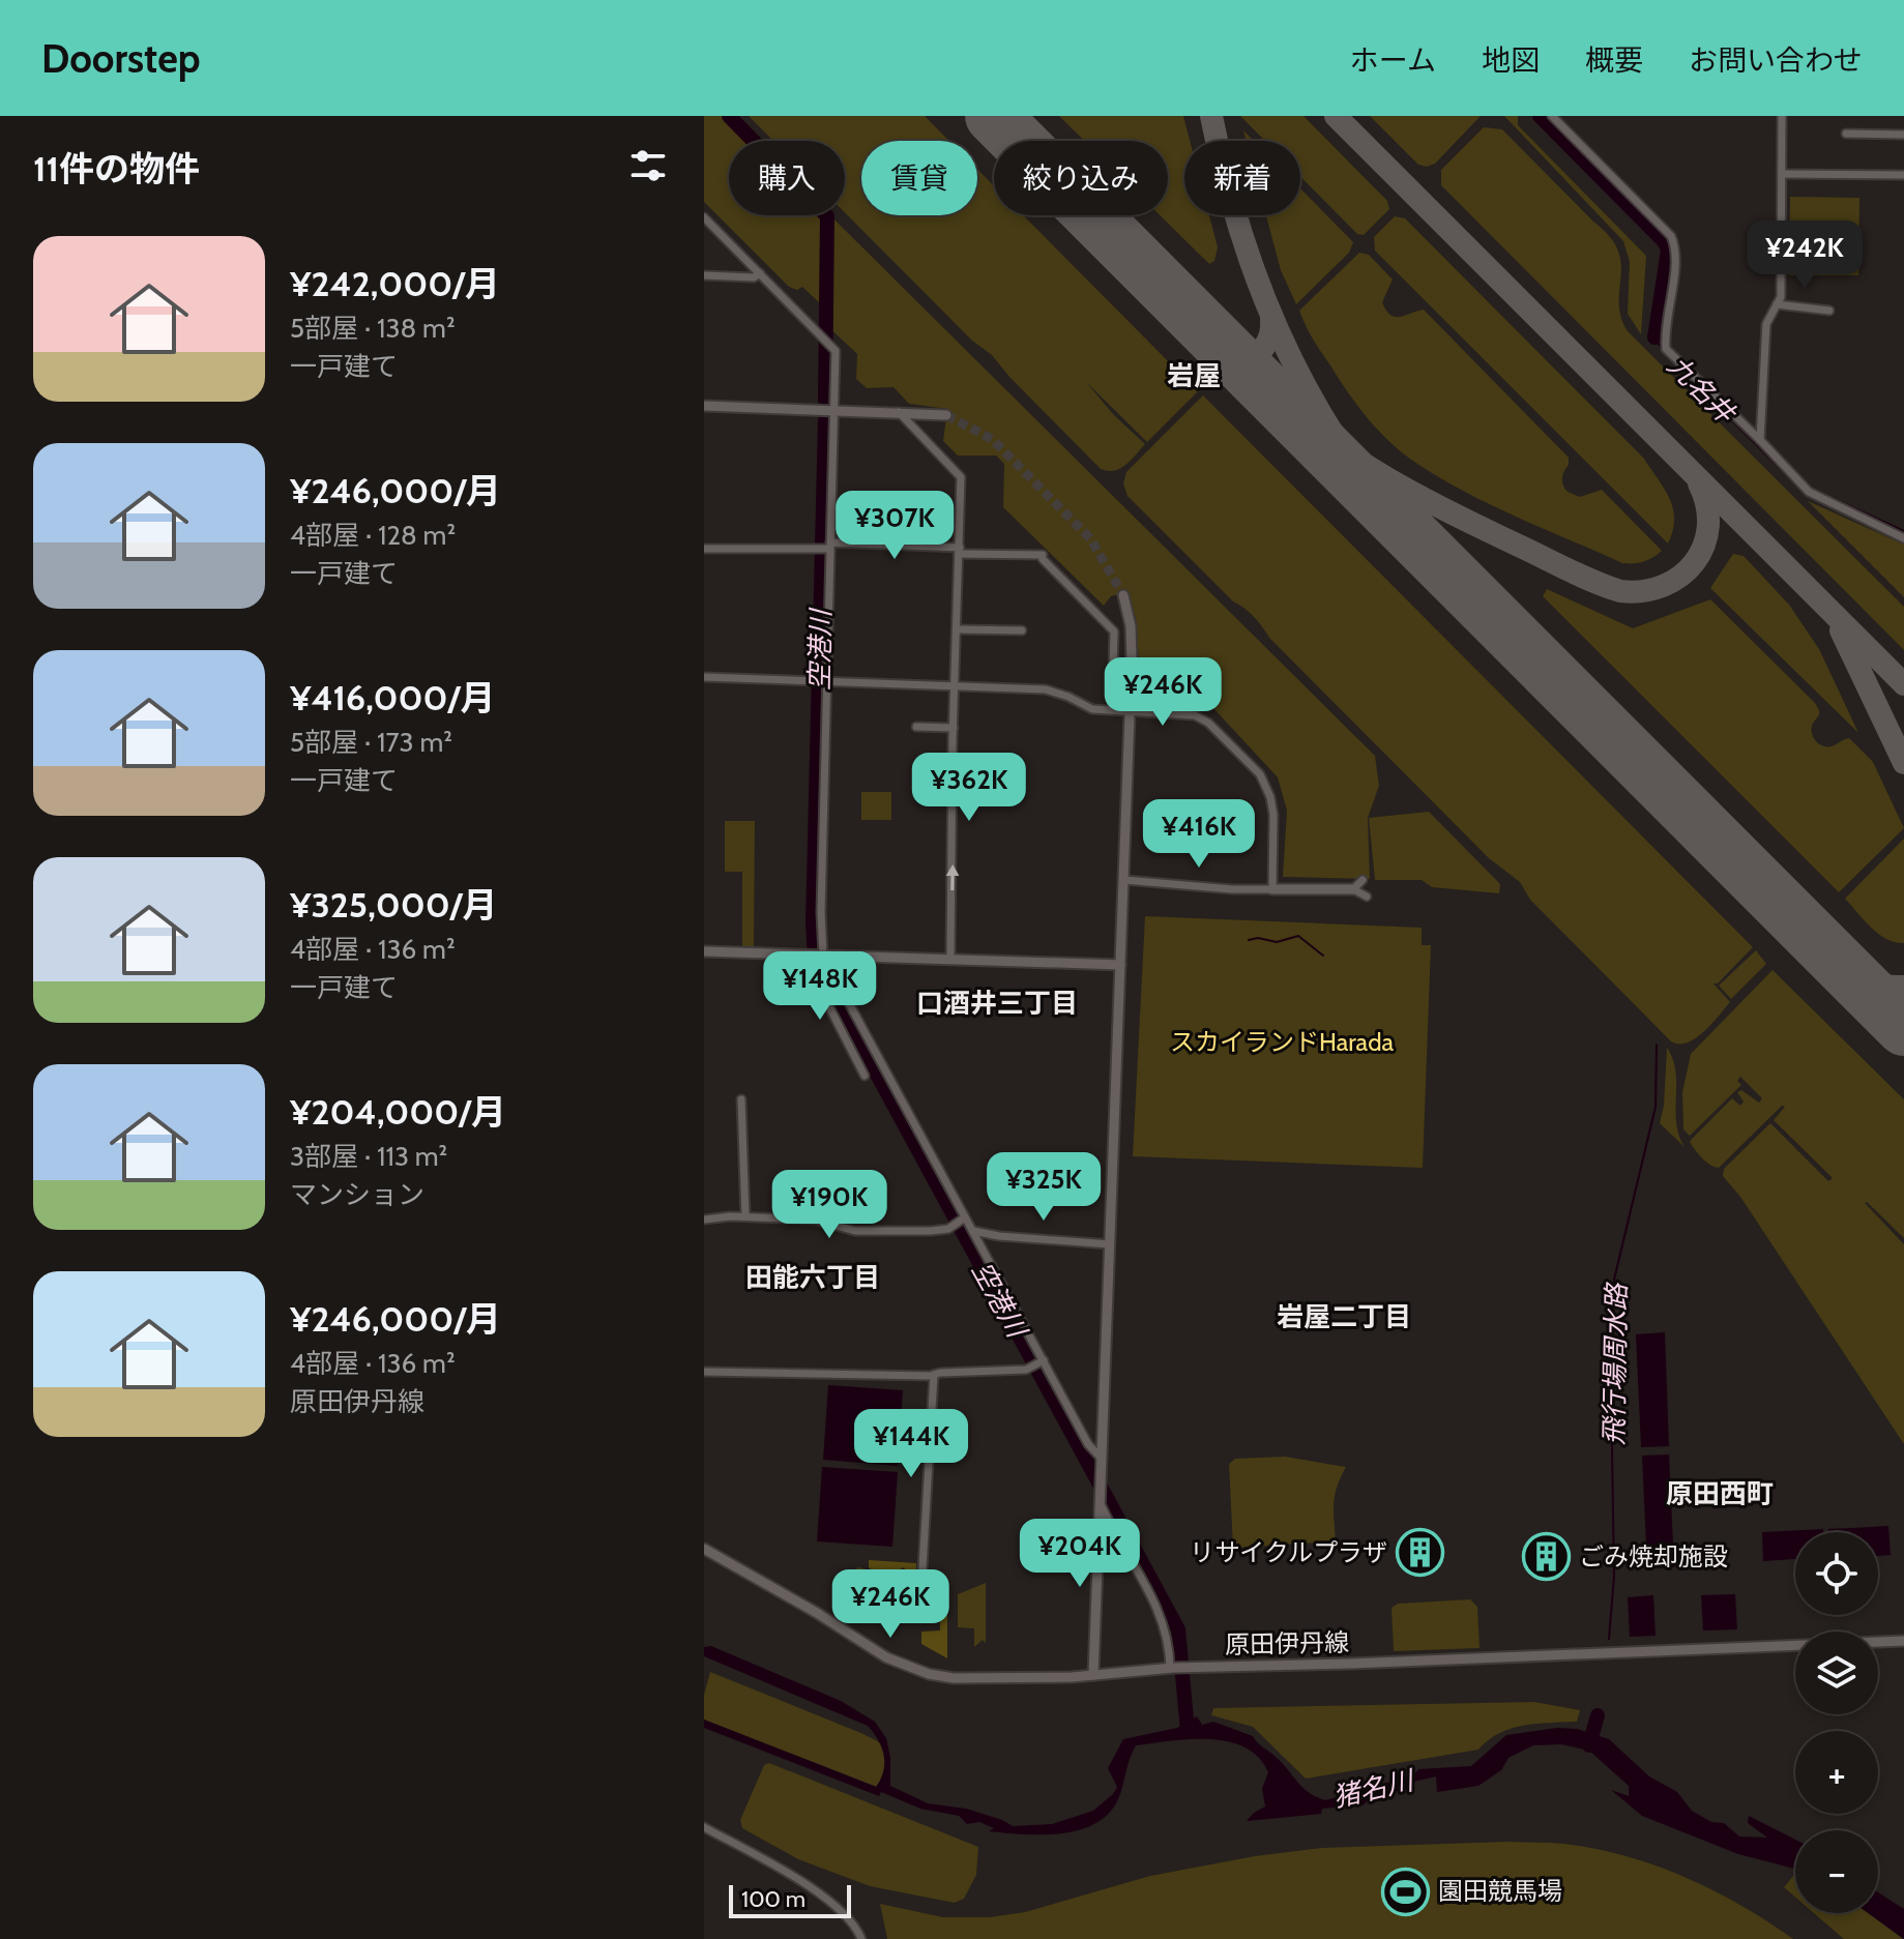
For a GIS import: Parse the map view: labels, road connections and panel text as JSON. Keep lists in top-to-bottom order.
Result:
{
  "streets": {
    "street": ["原田伊丹線"]
  },
  "districts": [
    "岩屋",
    "口酒井三丁目",
    "田能六丁目",
    "岩屋二丁目",
    "原田西町"
  ],
  "water": [
    "九名井",
    "空港川",
    "飛行場周水路",
    "猪名川"
  ],
  "parks": ["スカイランドHarada"],
  "places": {
    "building": ["リサイクルプラザ", "ごみ焼却施設"],
    "sports": ["園田競馬場"]
  },
  "scale_bar": "100 m",
  "page": {
    "header": "Doorstep",
    "nav": [
      "ホーム",
      "地図",
      "概要",
      "お問い合わせ"
    ],
    "heading": "11件の物件",
    "chip": [
      "購入",
      "賃貸",
      "絞り込み",
      "新着"
    ],
    "list": [
      {
        "name": "¥242,000/月",
        "note": "5部屋 · 138 m² · 一戸建て"
      },
      {
        "name": "¥246,000/月",
        "note": "4部屋 · 128 m² · 一戸建て"
      },
      {
        "name": "¥416,000/月",
        "note": "5部屋 · 173 m² · 一戸建て"
      },
      {
        "name": "¥325,000/月",
        "note": "4部屋 · 136 m² · 一戸建て"
      },
      {
        "name": "¥204,000/月",
        "note": "3部屋 · 113 m² · マンション"
      },
      {
        "name": "¥246,000/月",
        "note": "4部屋 · 136 m² · 原田伊丹線"
      }
    ],
    "price": [
      "¥242K",
      "¥307K",
      "¥246K",
      "¥362K",
      "¥416K",
      "¥148K",
      "¥325K",
      "¥190K",
      "¥144K",
      "¥204K",
      "¥246K"
    ],
    "map_buttons": ["+", "−"],
    "scale": "100 m"
  }
}
